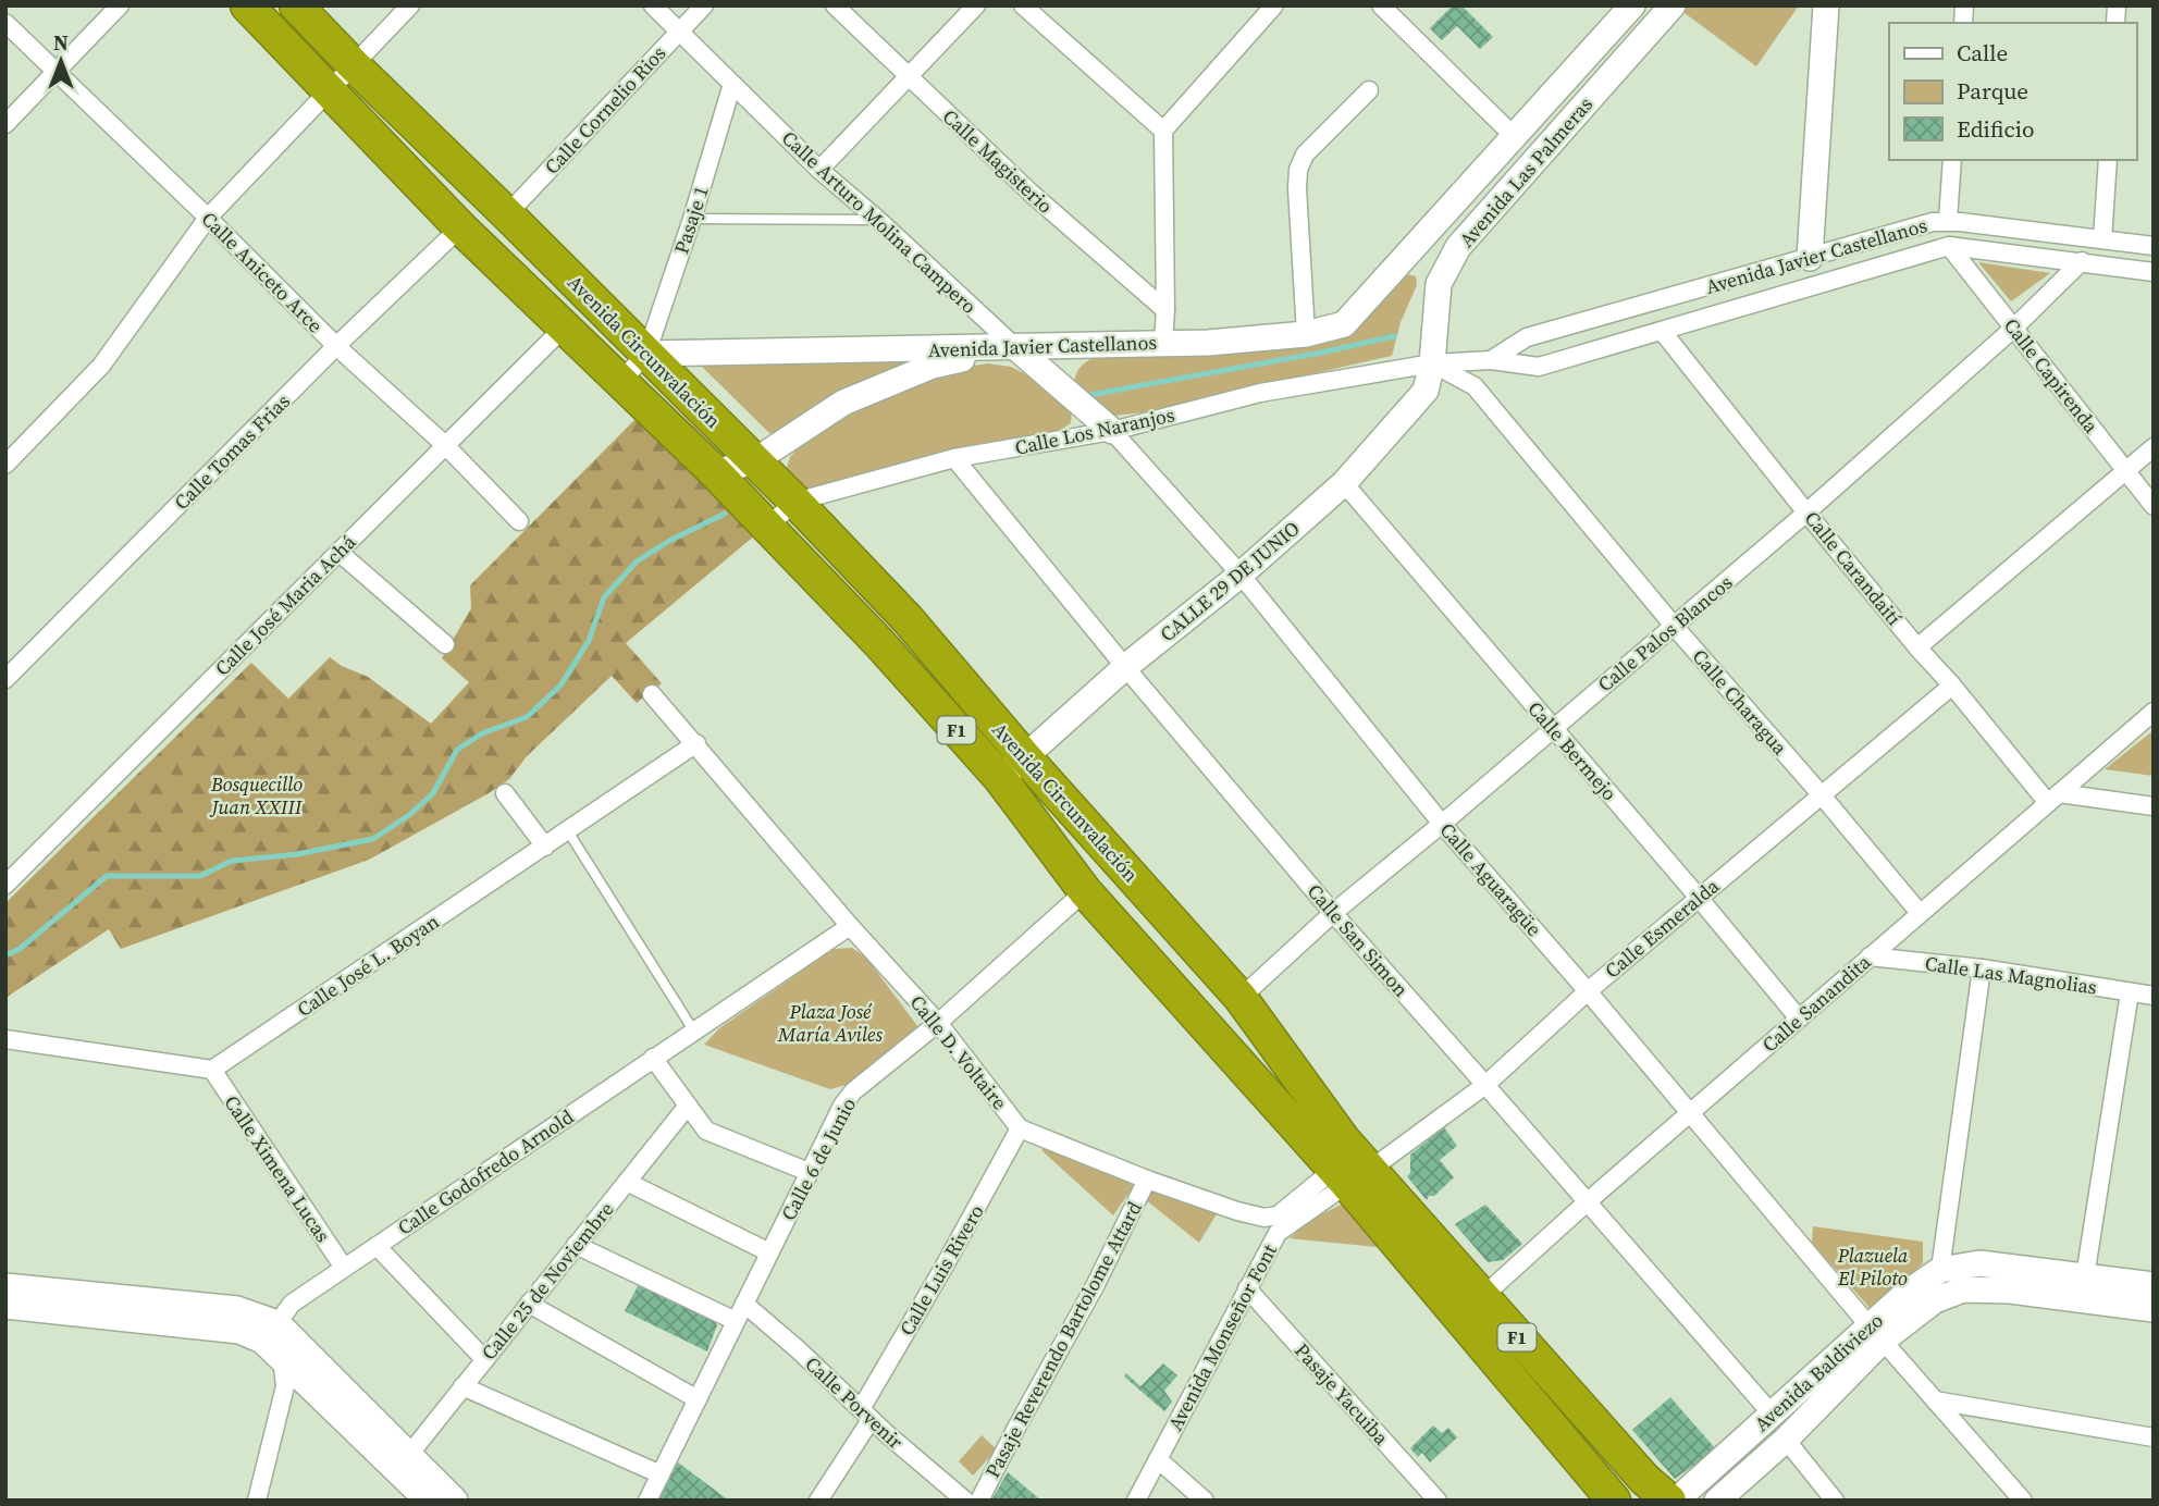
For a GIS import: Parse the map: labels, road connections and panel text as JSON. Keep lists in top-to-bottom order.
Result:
{
  "streets": {
    "highway": ["Avenida Circunvalación", "F1"],
    "street": [
      "Calle Cornelio Rios",
      "Calle Magisterio",
      "Avenida Las Palmeras",
      "Pasaje 1",
      "Calle Arturo Molina Campero",
      "Avenida Javier Castellanos",
      "Calle Aniceto Arce",
      "Calle Capirenda",
      "Calle Los Naranjos",
      "Calle Tomas Frias",
      "Calle Carandaití",
      "CALLE 29 DE JUNIO",
      "Calle José Maria Achá",
      "Calle Palos Blancos",
      "Calle Charagua",
      "Calle Bermejo",
      "Calle Aguaragüe",
      "Calle Esmeralda",
      "Calle San Simon",
      "Calle José L. Boyan",
      "Calle Las Magnolias",
      "Calle Sanandita",
      "Calle D. Voltaire",
      "Calle 6 de Junio",
      "Calle Ximena Lucas",
      "Calle Godofredo Arnold",
      "Calle Luis Rivero",
      "Calle 25 de Noviembre",
      "Avenida Monseñor Font",
      "Pasaje Reverendo Bartolome Attard",
      "Avenida Baldiviezo",
      "Pasaje Yacuiba",
      "Calle Porvenir"
    ]
  },
  "crossings": [
    ["Calle Cornelio Rios", "Calle Arturo Molina Campero"],
    ["Calle Cornelio Rios", "Avenida Circunvalación"],
    ["Avenida Las Palmeras", "Avenida Javier Castellanos"],
    ["Avenida Las Palmeras", "Calle Los Naranjos"],
    ["Avenida Las Palmeras", "CALLE 29 DE JUNIO"],
    ["Avenida Las Palmeras", "Calle Charagua"],
    ["Pasaje 1", "Calle Arturo Molina Campero"],
    ["Pasaje 1", "Avenida Javier Castellanos"],
    ["Pasaje 1", "Avenida Circunvalación"],
    ["Calle Arturo Molina Campero", "Avenida Javier Castellanos"],
    ["Calle Arturo Molina Campero", "Calle Los Naranjos"],
    ["Calle Arturo Molina Campero", "Calle Aguaragüe"],
    ["Avenida Javier Castellanos", "Avenida Circunvalación"],
    ["Avenida Javier Castellanos", "Calle Capirenda"],
    ["Avenida Javier Castellanos", "Calle Los Naranjos"],
    ["Avenida Javier Castellanos", "Calle Carandaití"],
    ["Avenida Javier Castellanos", "CALLE 29 DE JUNIO"],
    ["Avenida Javier Castellanos", "Calle Palos Blancos"],
    ["Avenida Javier Castellanos", "Calle Charagua"],
    ["Calle Aniceto Arce", "Calle Tomas Frias"],
    ["Calle Aniceto Arce", "Calle José Maria Achá"],
    ["Avenida Circunvalación", "Calle Los Naranjos"],
    ["Avenida Circunvalación", "Calle Tomas Frias"],
    ["Avenida Circunvalación", "CALLE 29 DE JUNIO"],
    ["Avenida Circunvalación", "Calle José Maria Achá"],
    ["Avenida Circunvalación", "Calle Palos Blancos"],
    ["Avenida Circunvalación", "Calle Esmeralda"],
    ["Avenida Circunvalación", "Calle Sanandita"],
    ["Avenida Circunvalación", "Calle D. Voltaire"],
    ["Avenida Circunvalación", "Calle 6 de Junio"],
    ["Avenida Circunvalación", "Avenida Monseñor Font"],
    ["Calle Capirenda", "Calle Palos Blancos"],
    ["Calle Los Naranjos", "CALLE 29 DE JUNIO"],
    ["Calle Los Naranjos", "Calle Charagua"],
    ["Calle Los Naranjos", "Calle Aguaragüe"],
    ["Calle Los Naranjos", "Calle San Simon"],
    ["Calle Carandaití", "Calle Palos Blancos"],
    ["Calle Carandaití", "Calle Esmeralda"],
    ["Calle Carandaití", "Calle Sanandita"],
    ["CALLE 29 DE JUNIO", "Calle Charagua"],
    ["CALLE 29 DE JUNIO", "Calle Bermejo"],
    ["CALLE 29 DE JUNIO", "Calle Aguaragüe"],
    ["CALLE 29 DE JUNIO", "Calle San Simon"],
    ["Calle Palos Blancos", "Calle Charagua"],
    ["Calle Palos Blancos", "Calle Bermejo"],
    ["Calle Palos Blancos", "Calle Aguaragüe"],
    ["Calle Palos Blancos", "Calle San Simon"],
    ["Calle Charagua", "Calle Esmeralda"],
    ["Calle Charagua", "Calle Sanandita"],
    ["Calle Bermejo", "Calle Esmeralda"],
    ["Calle Bermejo", "Calle Sanandita"],
    ["Calle Aguaragüe", "Calle Esmeralda"],
    ["Calle Aguaragüe", "Calle Sanandita"],
    ["Calle Aguaragüe", "Avenida Baldiviezo"],
    ["Calle Esmeralda", "Calle San Simon"],
    ["Calle Esmeralda", "Calle D. Voltaire"],
    ["Calle Esmeralda", "Avenida Monseñor Font"],
    ["Calle San Simon", "Calle Sanandita"],
    ["Calle San Simon", "Avenida Baldiviezo"],
    ["Calle José L. Boyan", "Calle D. Voltaire"],
    ["Calle José L. Boyan", "Calle Ximena Lucas"],
    ["Calle Las Magnolias", "Calle Sanandita"],
    ["Calle D. Voltaire", "Calle 6 de Junio"],
    ["Calle D. Voltaire", "Calle Godofredo Arnold"],
    ["Calle D. Voltaire", "Calle Luis Rivero"],
    ["Calle D. Voltaire", "Avenida Monseñor Font"],
    ["Calle D. Voltaire", "Pasaje Reverendo Bartolome Attard"],
    ["Calle 6 de Junio", "Calle Porvenir"],
    ["Calle Ximena Lucas", "Calle Godofredo Arnold"],
    ["Calle Luis Rivero", "Calle Porvenir"],
    ["Avenida Monseñor Font", "Pasaje Yacuiba"]
  ],
  "parks": ["Bosquecillo Juan XXIII", "Plaza José María Aviles", "Plazuela El Piloto"],
  "legend": ["Calle", "Parque", "Edificio"],
  "north": "top"
}
